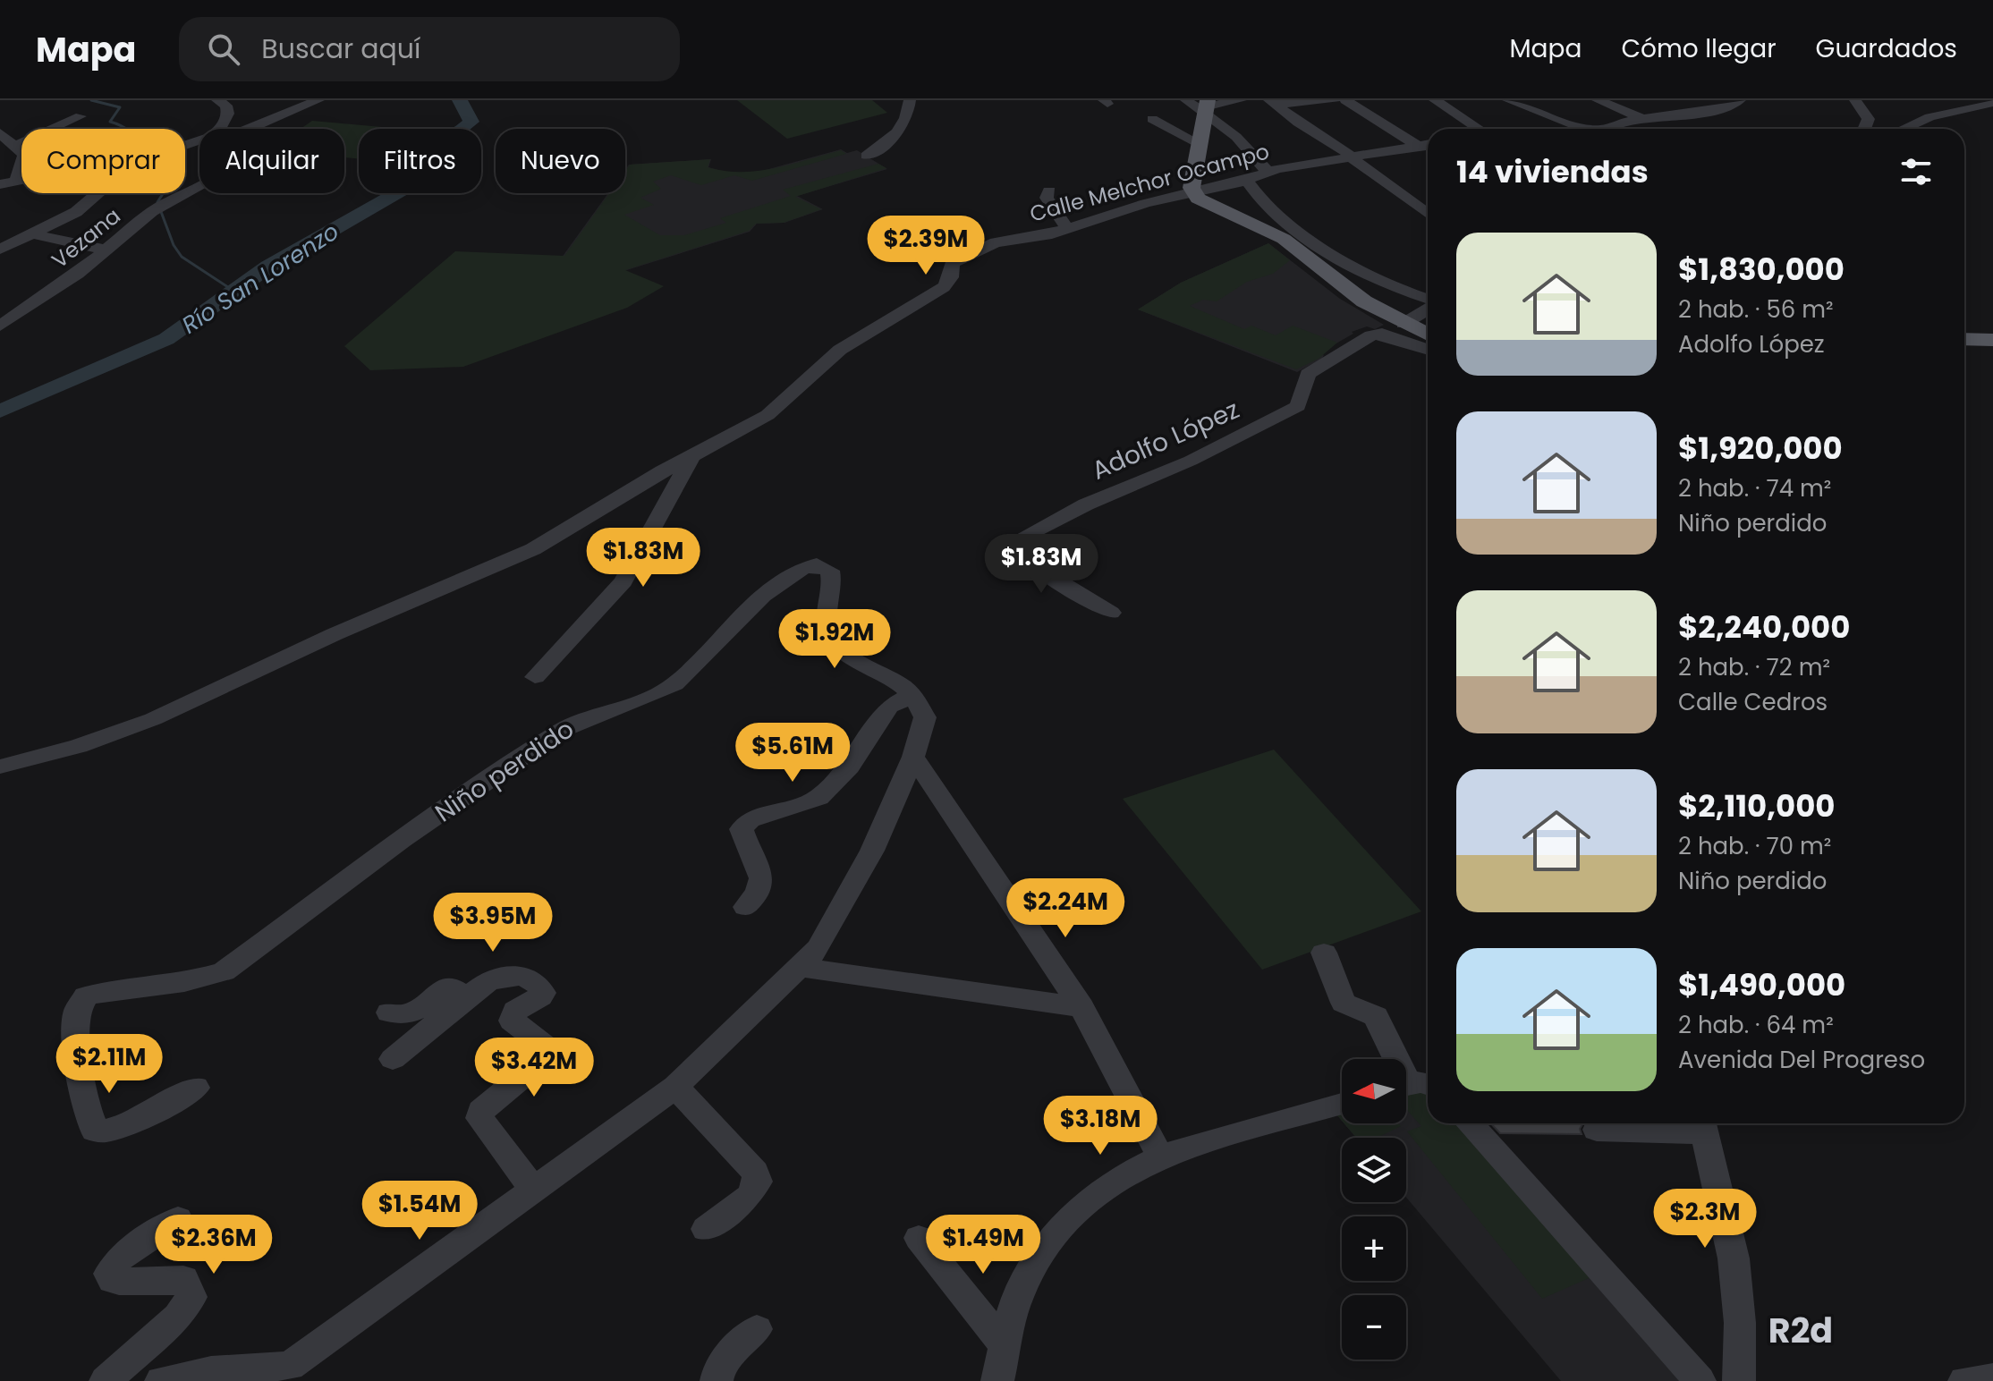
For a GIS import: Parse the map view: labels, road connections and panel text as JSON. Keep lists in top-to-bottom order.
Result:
{
  "streets": {
    "street": [
      "Calle Melchor Ocampo",
      "Vezana",
      "Adolfo López",
      "Niño perdido"
    ]
  },
  "districts": ["R2d"],
  "water": ["Río San Lorenzo"],
  "north": "left",
  "page": {
    "header": "Mapa",
    "search": "Buscar aquí",
    "nav": ["Mapa", "Cómo llegar", "Guardados"],
    "chip": [
      "Comprar",
      "Alquilar",
      "Filtros",
      "Nuevo"
    ],
    "heading": "14 viviendas",
    "list": [
      {
        "name": "$1,830,000",
        "note": "2 hab. · 56 m² · Adolfo López"
      },
      {
        "name": "$1,920,000",
        "note": "2 hab. · 74 m² · Niño perdido"
      },
      {
        "name": "$2,240,000",
        "note": "2 hab. · 72 m² · Calle Cedros"
      },
      {
        "name": "$2,110,000",
        "note": "2 hab. · 70 m² · Niño perdido"
      },
      {
        "name": "$1,490,000",
        "note": "2 hab. · 64 m² · Avenida Del Progreso"
      }
    ],
    "price": [
      "$2.39M",
      "$1.83M",
      "$1.83M",
      "$1.92M",
      "$5.61M",
      "$2.24M",
      "$3.95M",
      "$2.11M",
      "$3.42M",
      "$3.18M",
      "$1.54M",
      "$2.3M",
      "$2.36M",
      "$1.49M"
    ],
    "map_buttons": ["+", "−"]
  }
}
